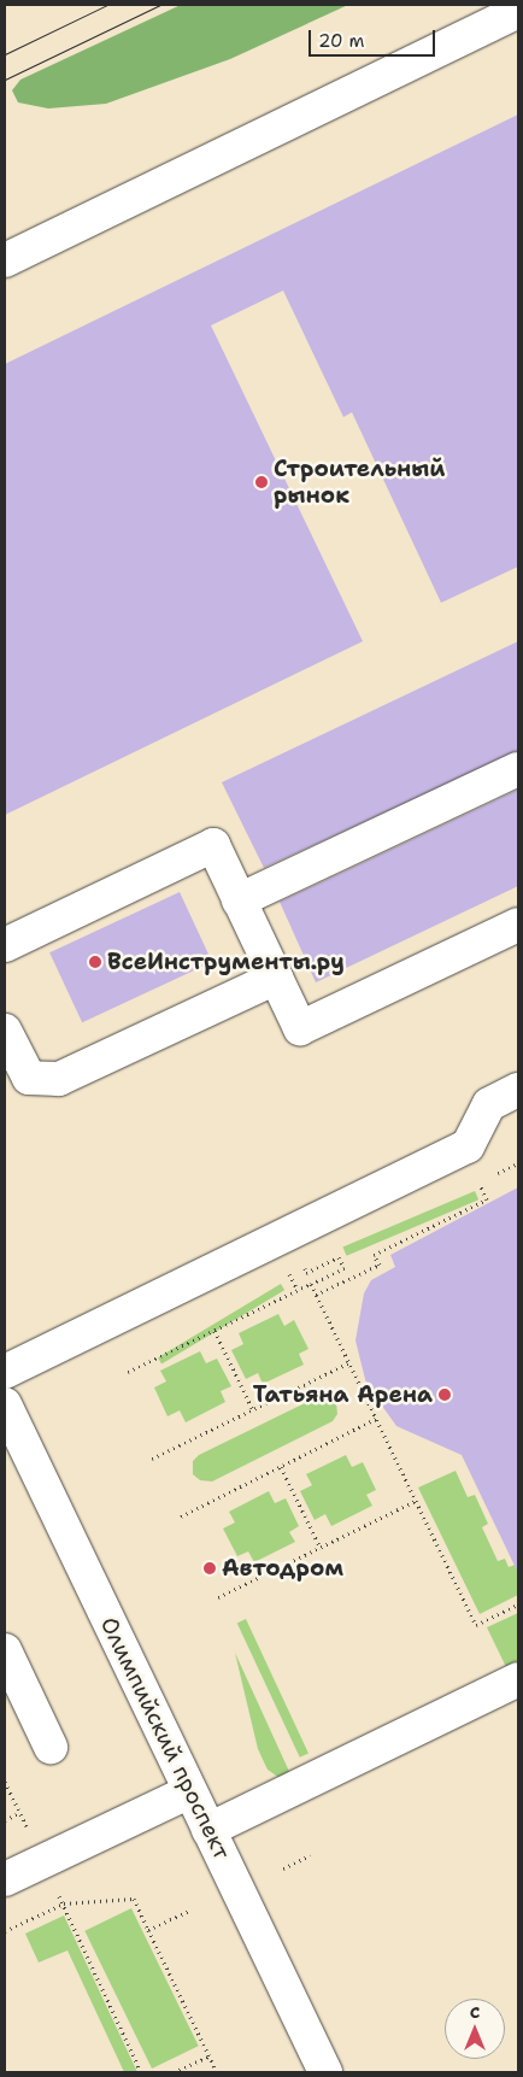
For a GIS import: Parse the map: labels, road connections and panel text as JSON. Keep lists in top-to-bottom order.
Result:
{
  "streets": {
    "street": ["Олимпийский проспект"]
  },
  "places": [
    "Строительный рынок",
    "ВсеИнструменты.ру",
    "Татьяна Арена",
    "Автодром"
  ],
  "scale_bar": "20 m",
  "north": "top"
}
